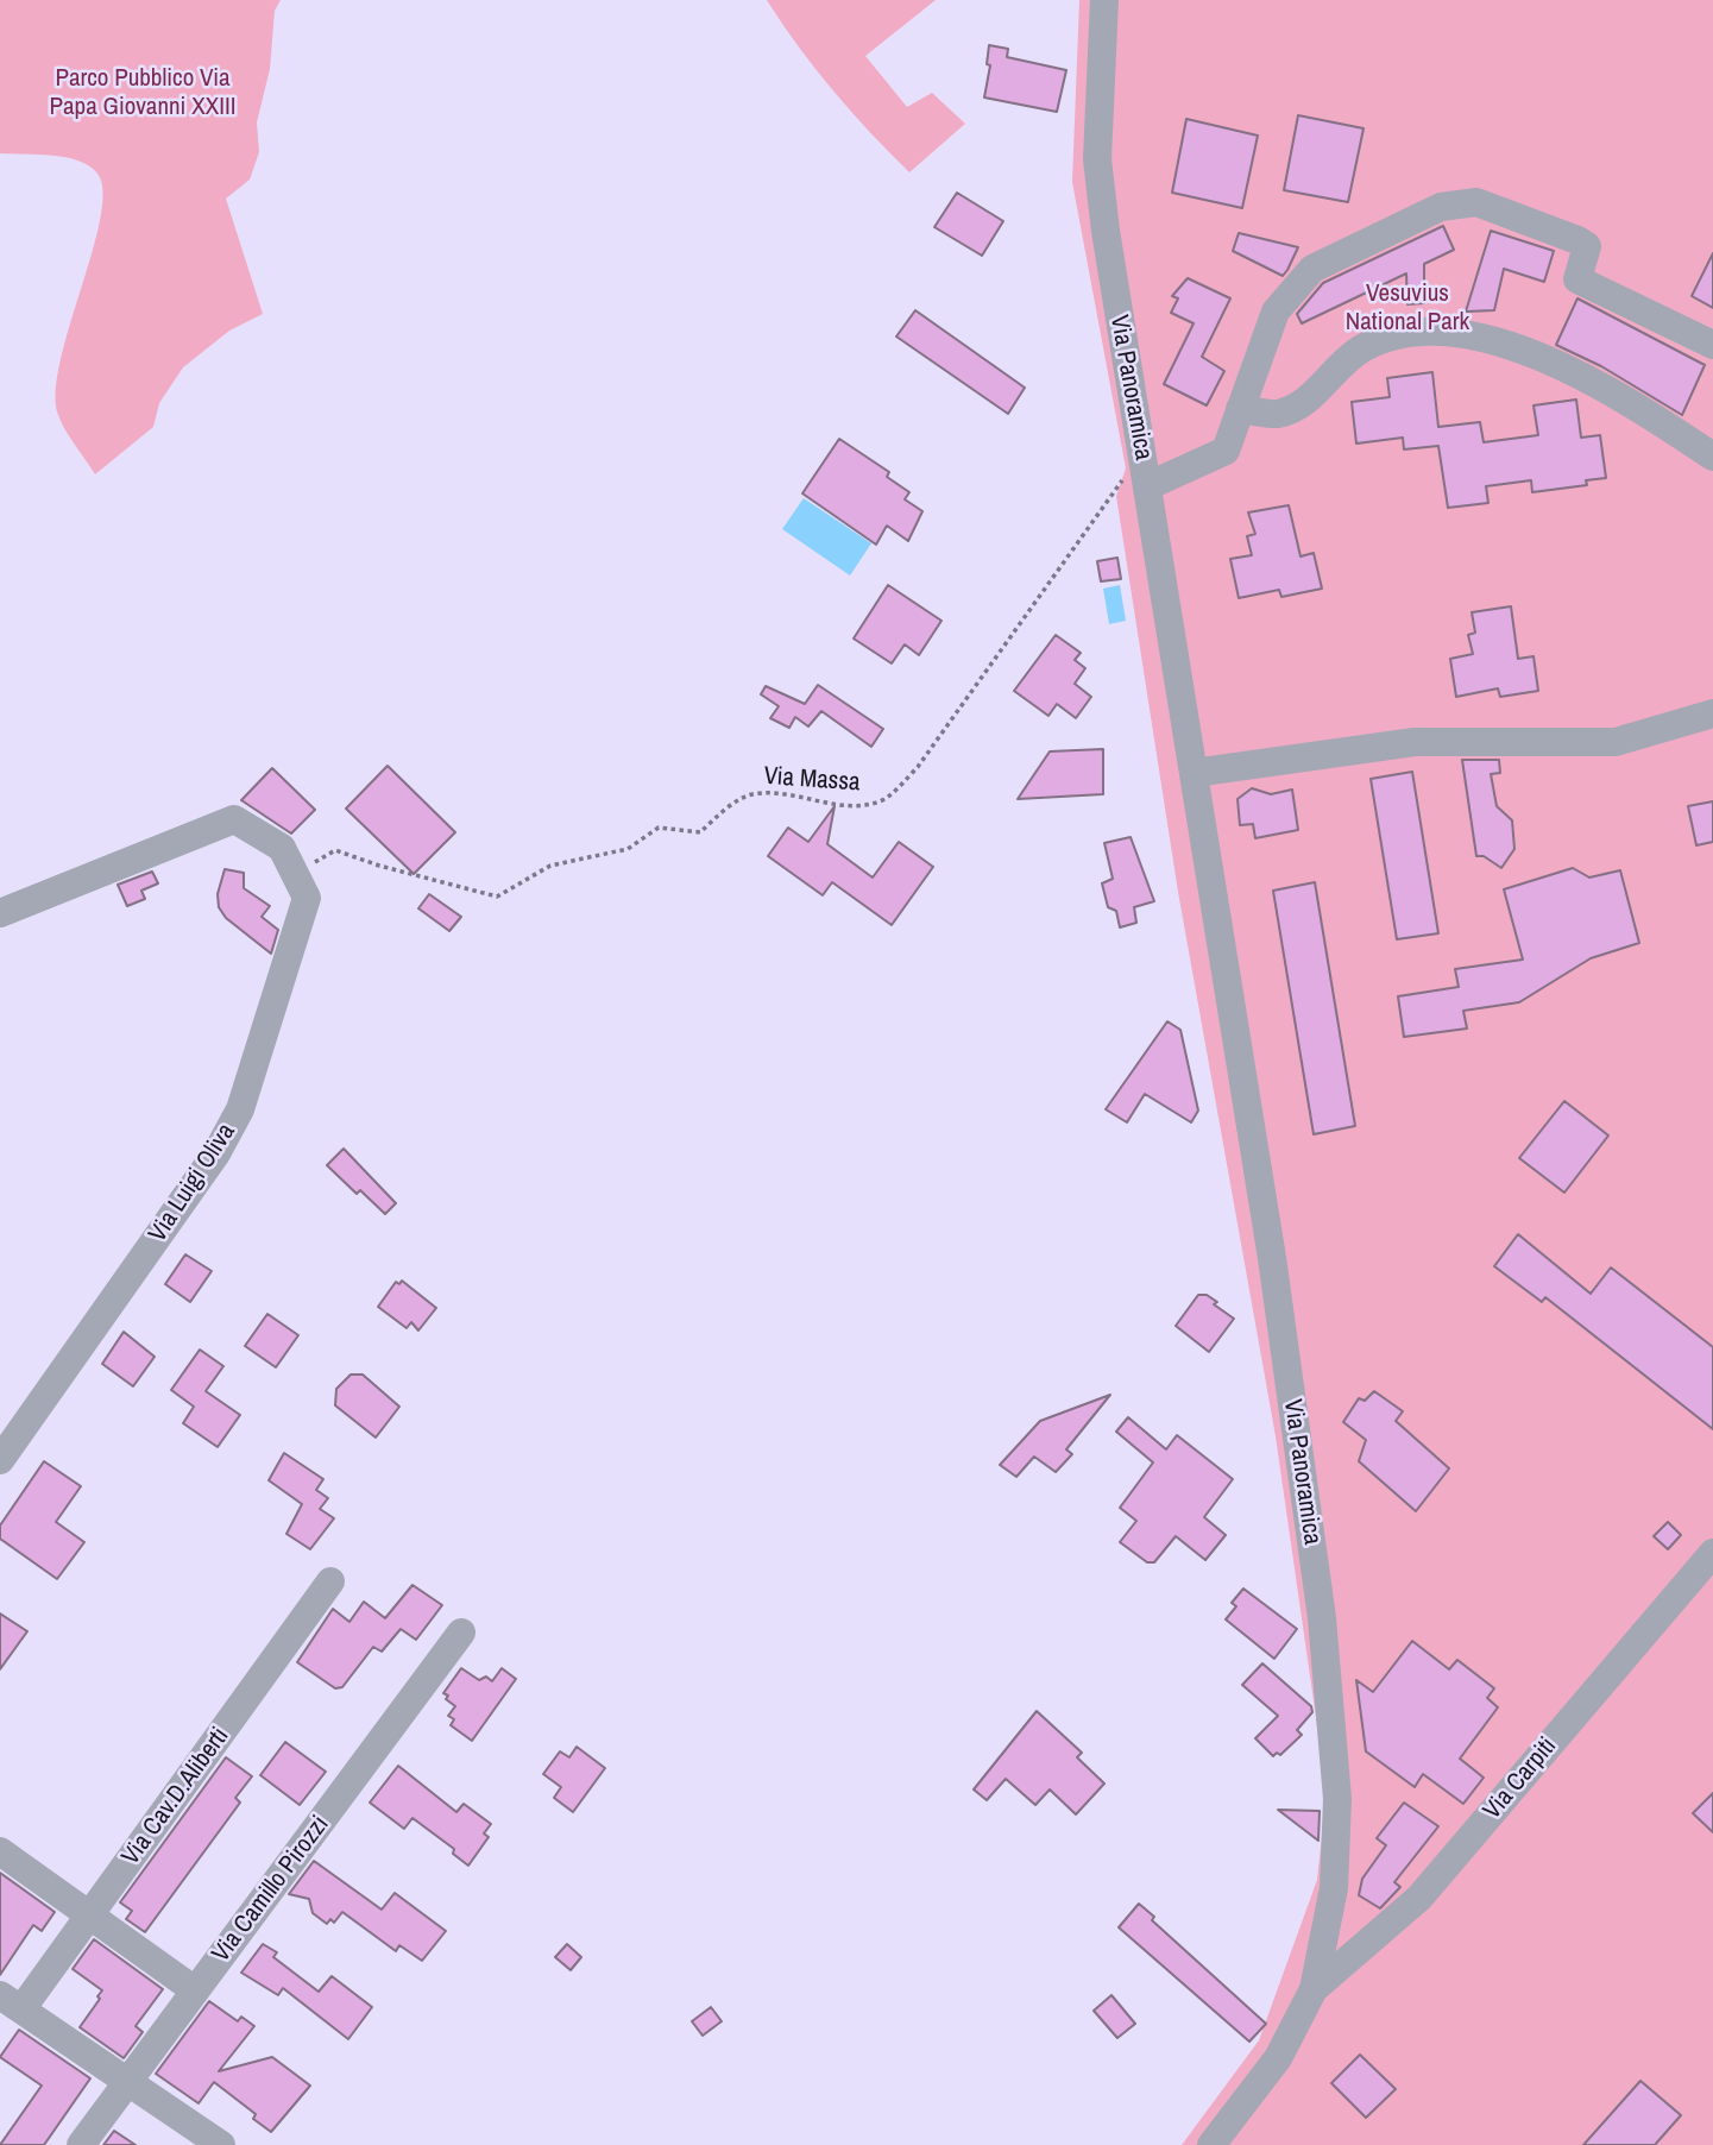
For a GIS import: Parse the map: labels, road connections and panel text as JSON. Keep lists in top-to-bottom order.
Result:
{
  "streets": {
    "street": [
      "Via Panoramica",
      "Via Luigi Oliva",
      "Via Carpiti",
      "Via Cav.D.Aliberti",
      "Via Camillo Pirozzi"
    ],
    "path": ["Via Massa"]
  },
  "crossings": [
    ["Via Panoramica", "Via Massa"],
    ["Via Panoramica", "Via Carpiti"],
    ["Via Massa", "Via Luigi Oliva"]
  ],
  "parks": ["Parco Pubblico Via Papa Giovanni XXIII", "Vesuvius National Park"]
}
